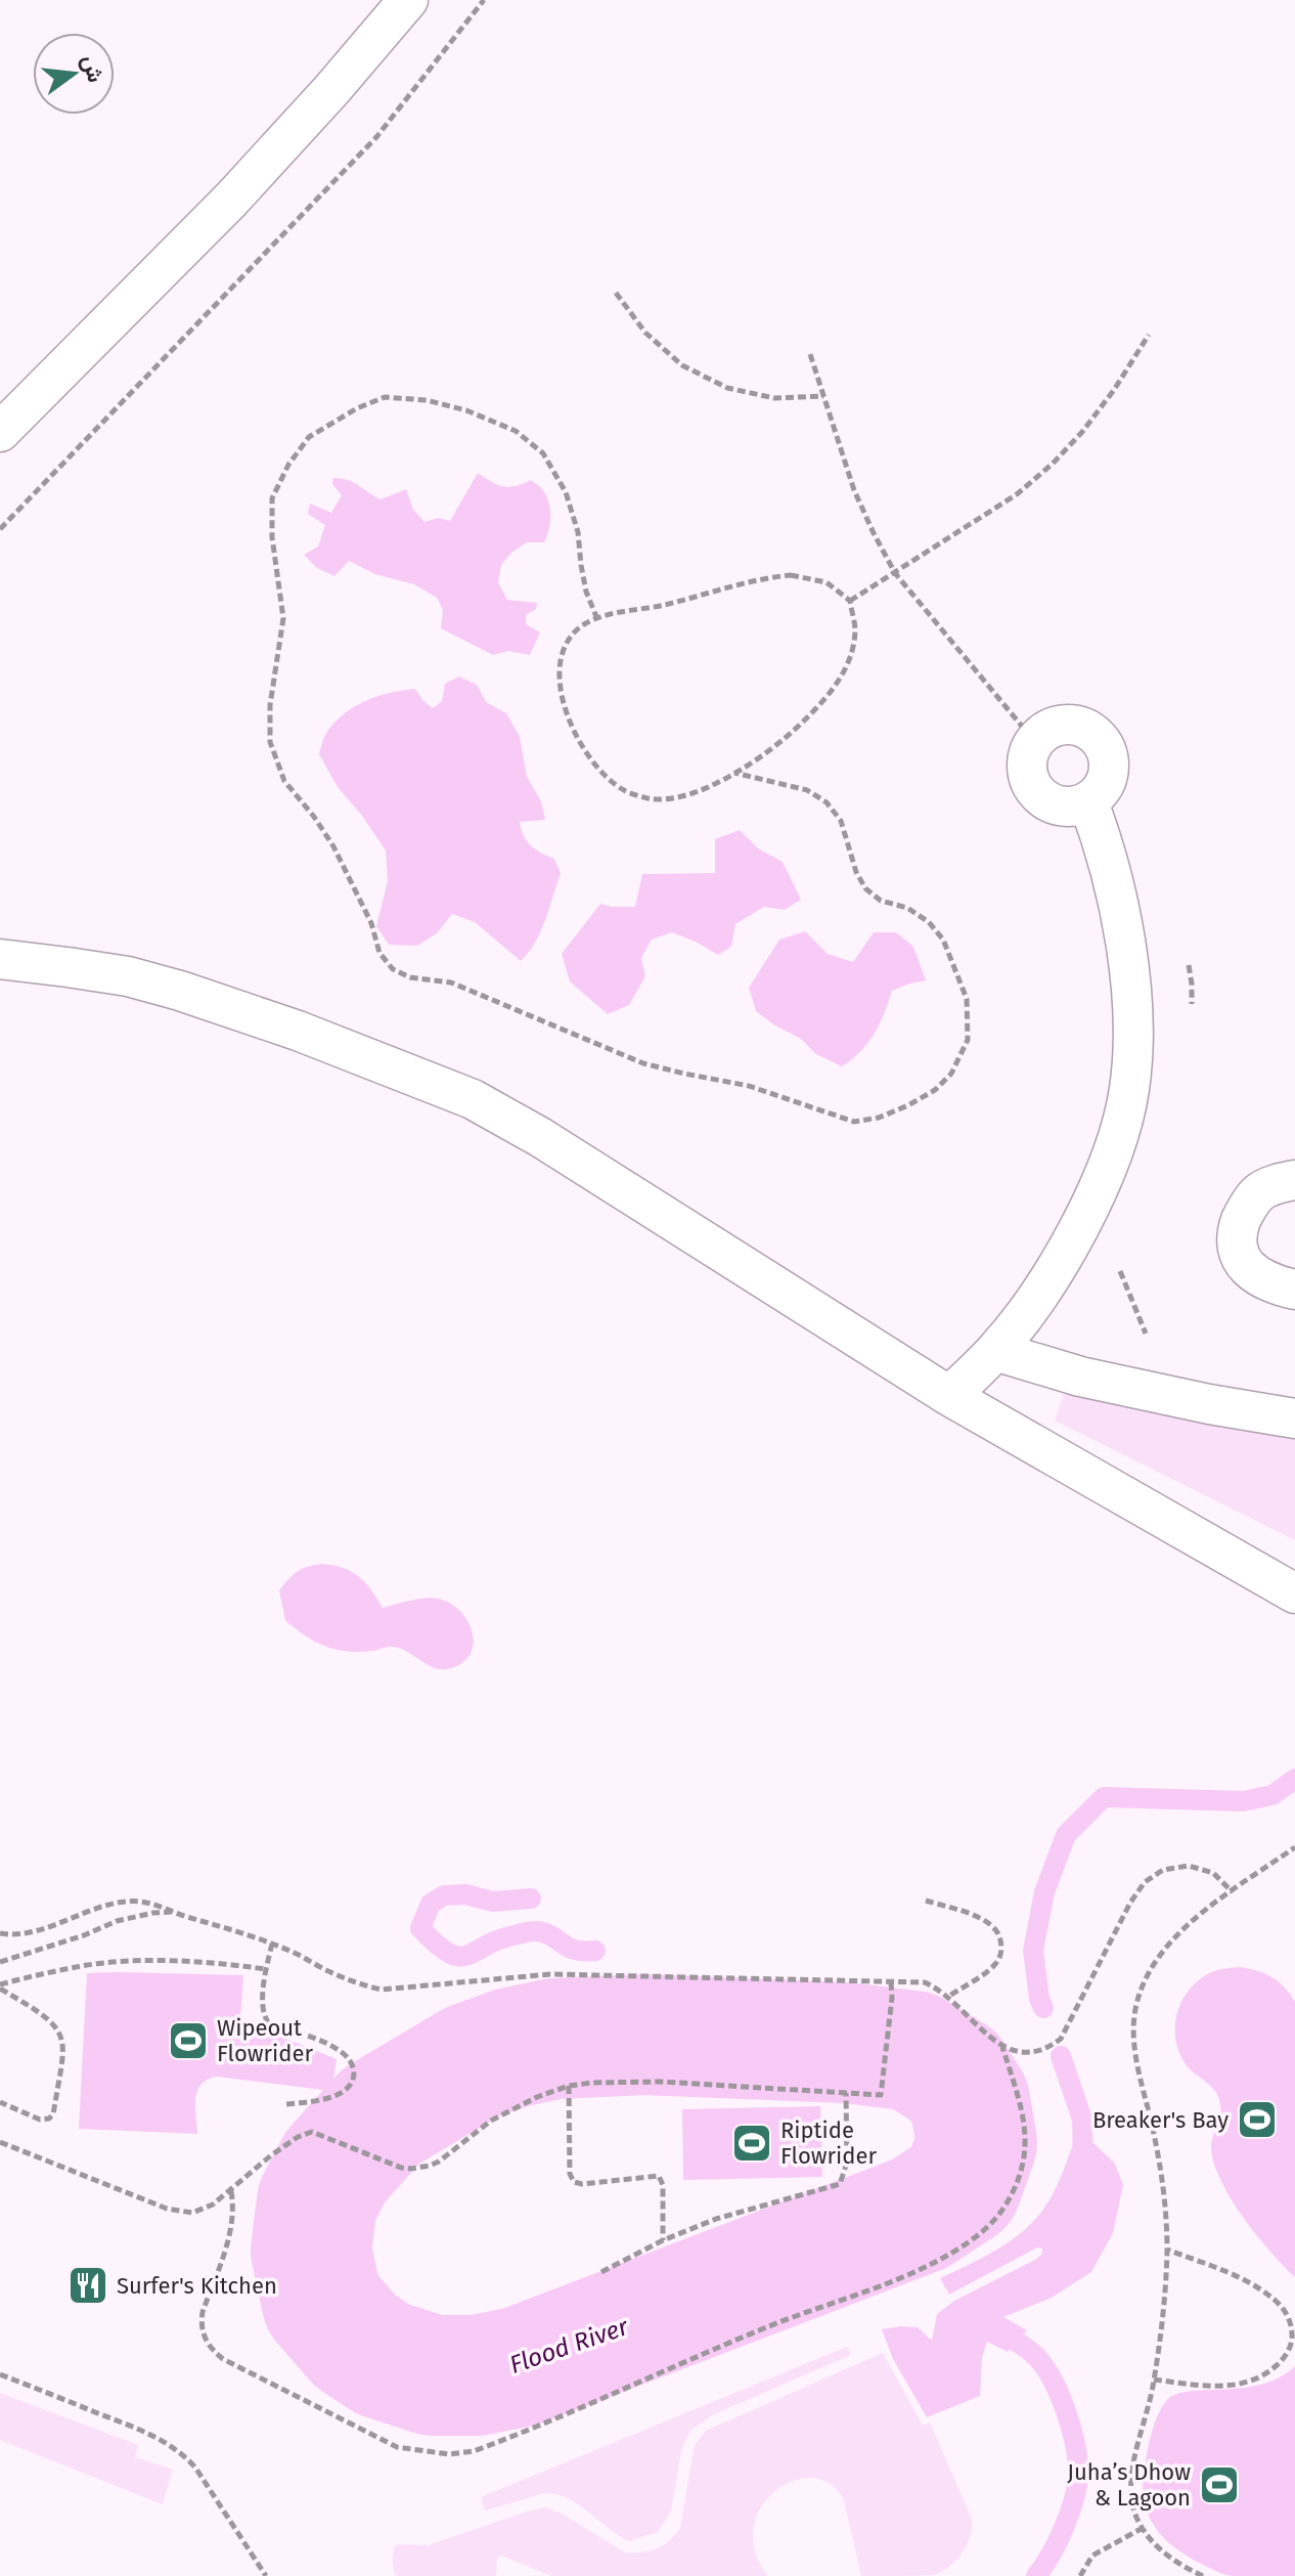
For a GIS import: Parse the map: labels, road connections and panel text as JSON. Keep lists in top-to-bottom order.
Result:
{
  "water": ["Flood River"],
  "places": {
    "sports": [
      "Wipeout Flowrider",
      "Breaker's Bay",
      "Riptide Flowrider",
      "Juha’s Dhow & Lagoon"
    ],
    "restaurant": ["Surfer's Kitchen"]
  },
  "north": "right"
}
